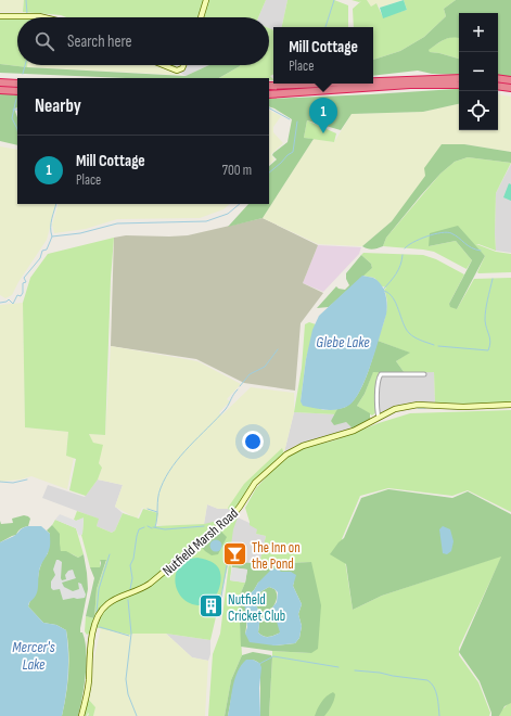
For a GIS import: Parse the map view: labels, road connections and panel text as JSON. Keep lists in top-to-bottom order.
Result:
{
  "streets": {
    "street": ["Nutfield Marsh Road"]
  },
  "water": ["Glebe Lake", "Mercer's Lake"],
  "places": {
    "bar": ["The Inn on the Pond"],
    "building": ["Nutfield Cricket Club"]
  },
  "page": {
    "map_buttons": ["+", "−"],
    "search": "Search here",
    "popup": ["Mill Cottage", "Place"],
    "heading": "Nearby",
    "pins": "1",
    "list": [
      {
        "mark": "1",
        "name": "Mill Cottage",
        "note": "Place",
        "value": "700 m"
      }
    ]
  }
}
